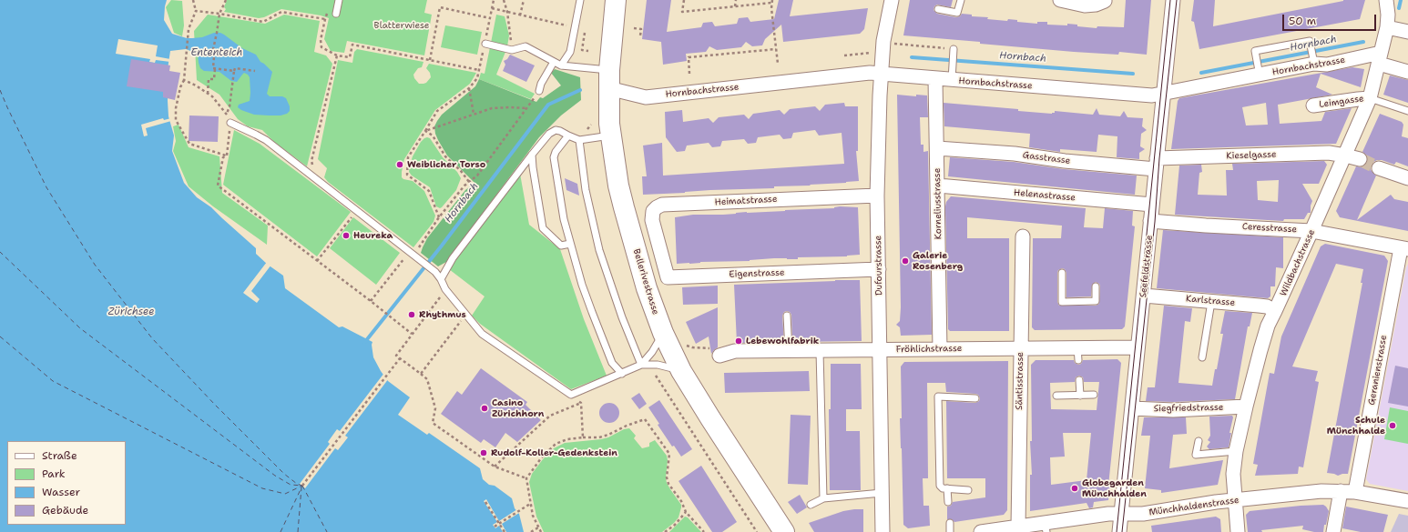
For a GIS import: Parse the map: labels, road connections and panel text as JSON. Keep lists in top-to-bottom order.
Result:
{
  "streets": {
    "main road": ["Bellerivestrasse"],
    "street": [
      "Hornbachstrasse",
      "Leimgasse",
      "Kieselgasse",
      "Gasstrasse",
      "Helenastrasse",
      "Heimatstrasse",
      "Korneliusstrasse",
      "Ceresstrasse",
      "Wildbachstrasse",
      "Dufourstrasse",
      "Seefeldstrasse",
      "Eigenstrasse",
      "Karlstrasse",
      "Fröhlichstrasse",
      "Geranienstrasse",
      "Säntisstrasse",
      "Siegfriedstrasse",
      "Münchhaldenstrasse"
    ]
  },
  "crossings": [
    ["Hornbachstrasse", "Korneliusstrasse"],
    ["Hornbachstrasse", "Wildbachstrasse"],
    ["Hornbachstrasse", "Dufourstrasse"],
    ["Hornbachstrasse", "Seefeldstrasse"],
    ["Hornbachstrasse", "Bellerivestrasse"],
    ["Leimgasse", "Wildbachstrasse"],
    ["Kieselgasse", "Gasstrasse"],
    ["Kieselgasse", "Wildbachstrasse"],
    ["Kieselgasse", "Seefeldstrasse"],
    ["Gasstrasse", "Korneliusstrasse"],
    ["Gasstrasse", "Seefeldstrasse"],
    ["Helenastrasse", "Korneliusstrasse"],
    ["Helenastrasse", "Seefeldstrasse"],
    ["Heimatstrasse", "Dufourstrasse"],
    ["Heimatstrasse", "Eigenstrasse"],
    ["Korneliusstrasse", "Fröhlichstrasse"],
    ["Ceresstrasse", "Wildbachstrasse"],
    ["Ceresstrasse", "Seefeldstrasse"],
    ["Ceresstrasse", "Geranienstrasse"],
    ["Wildbachstrasse", "Karlstrasse"],
    ["Wildbachstrasse", "Siegfriedstrasse"],
    ["Wildbachstrasse", "Münchhaldenstrasse"],
    ["Dufourstrasse", "Eigenstrasse"],
    ["Dufourstrasse", "Fröhlichstrasse"],
    ["Seefeldstrasse", "Karlstrasse"],
    ["Seefeldstrasse", "Fröhlichstrasse"],
    ["Seefeldstrasse", "Siegfriedstrasse"],
    ["Seefeldstrasse", "Münchhaldenstrasse"],
    ["Fröhlichstrasse", "Säntisstrasse"],
    ["Geranienstrasse", "Münchhaldenstrasse"],
    ["Säntisstrasse", "Münchhaldenstrasse"]
  ],
  "water": ["Hornbach", "Ententeich", "Zürichsee"],
  "parks": ["Blatterwiese"],
  "places": [
    "Weiblicher Torso",
    "Heureka",
    "Galerie Rosenberg",
    "Rhythmus",
    "Lebewohlfabrik",
    "Casino Zürichhorn",
    "Schule Münchhalde",
    "Rudolf-Koller-Gedenkstein",
    "Globegarden Münchhalden"
  ],
  "legend": [
    "Straße",
    "Park",
    "Wasser",
    "Gebäude"
  ],
  "scale_bar": "50 m"
}
